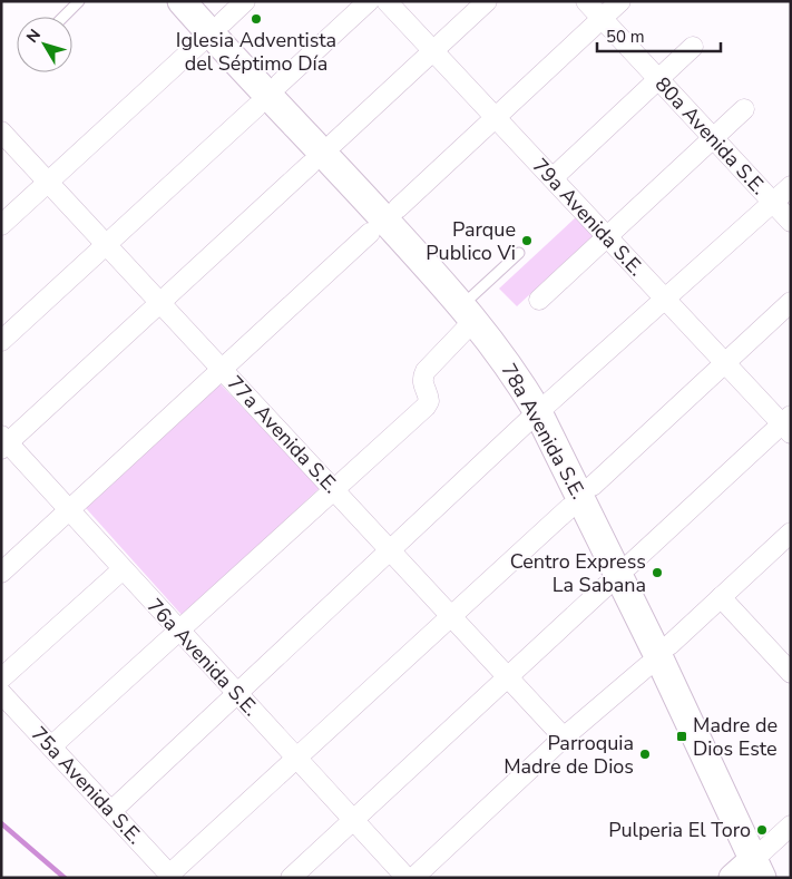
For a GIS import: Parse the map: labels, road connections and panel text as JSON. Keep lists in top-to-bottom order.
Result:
{
  "streets": {
    "street": [
      "80a Avenida S.E.",
      "79a Avenida S.E.",
      "78a Avenida S.E.",
      "77a Avenida S.E.",
      "76a Avenida S.E.",
      "75a Avenida S.E."
    ]
  },
  "places": {
    "other": [
      "Iglesia Adventista del Séptimo Día",
      "Parque Publico Vi",
      "Centro Express La Sabana",
      "Parroquia Madre de Dios",
      "Pulperia El Toro"
    ],
    "transit": ["Madre de Dios Este"]
  },
  "scale_bar": "50 m",
  "north": "top left"
}
